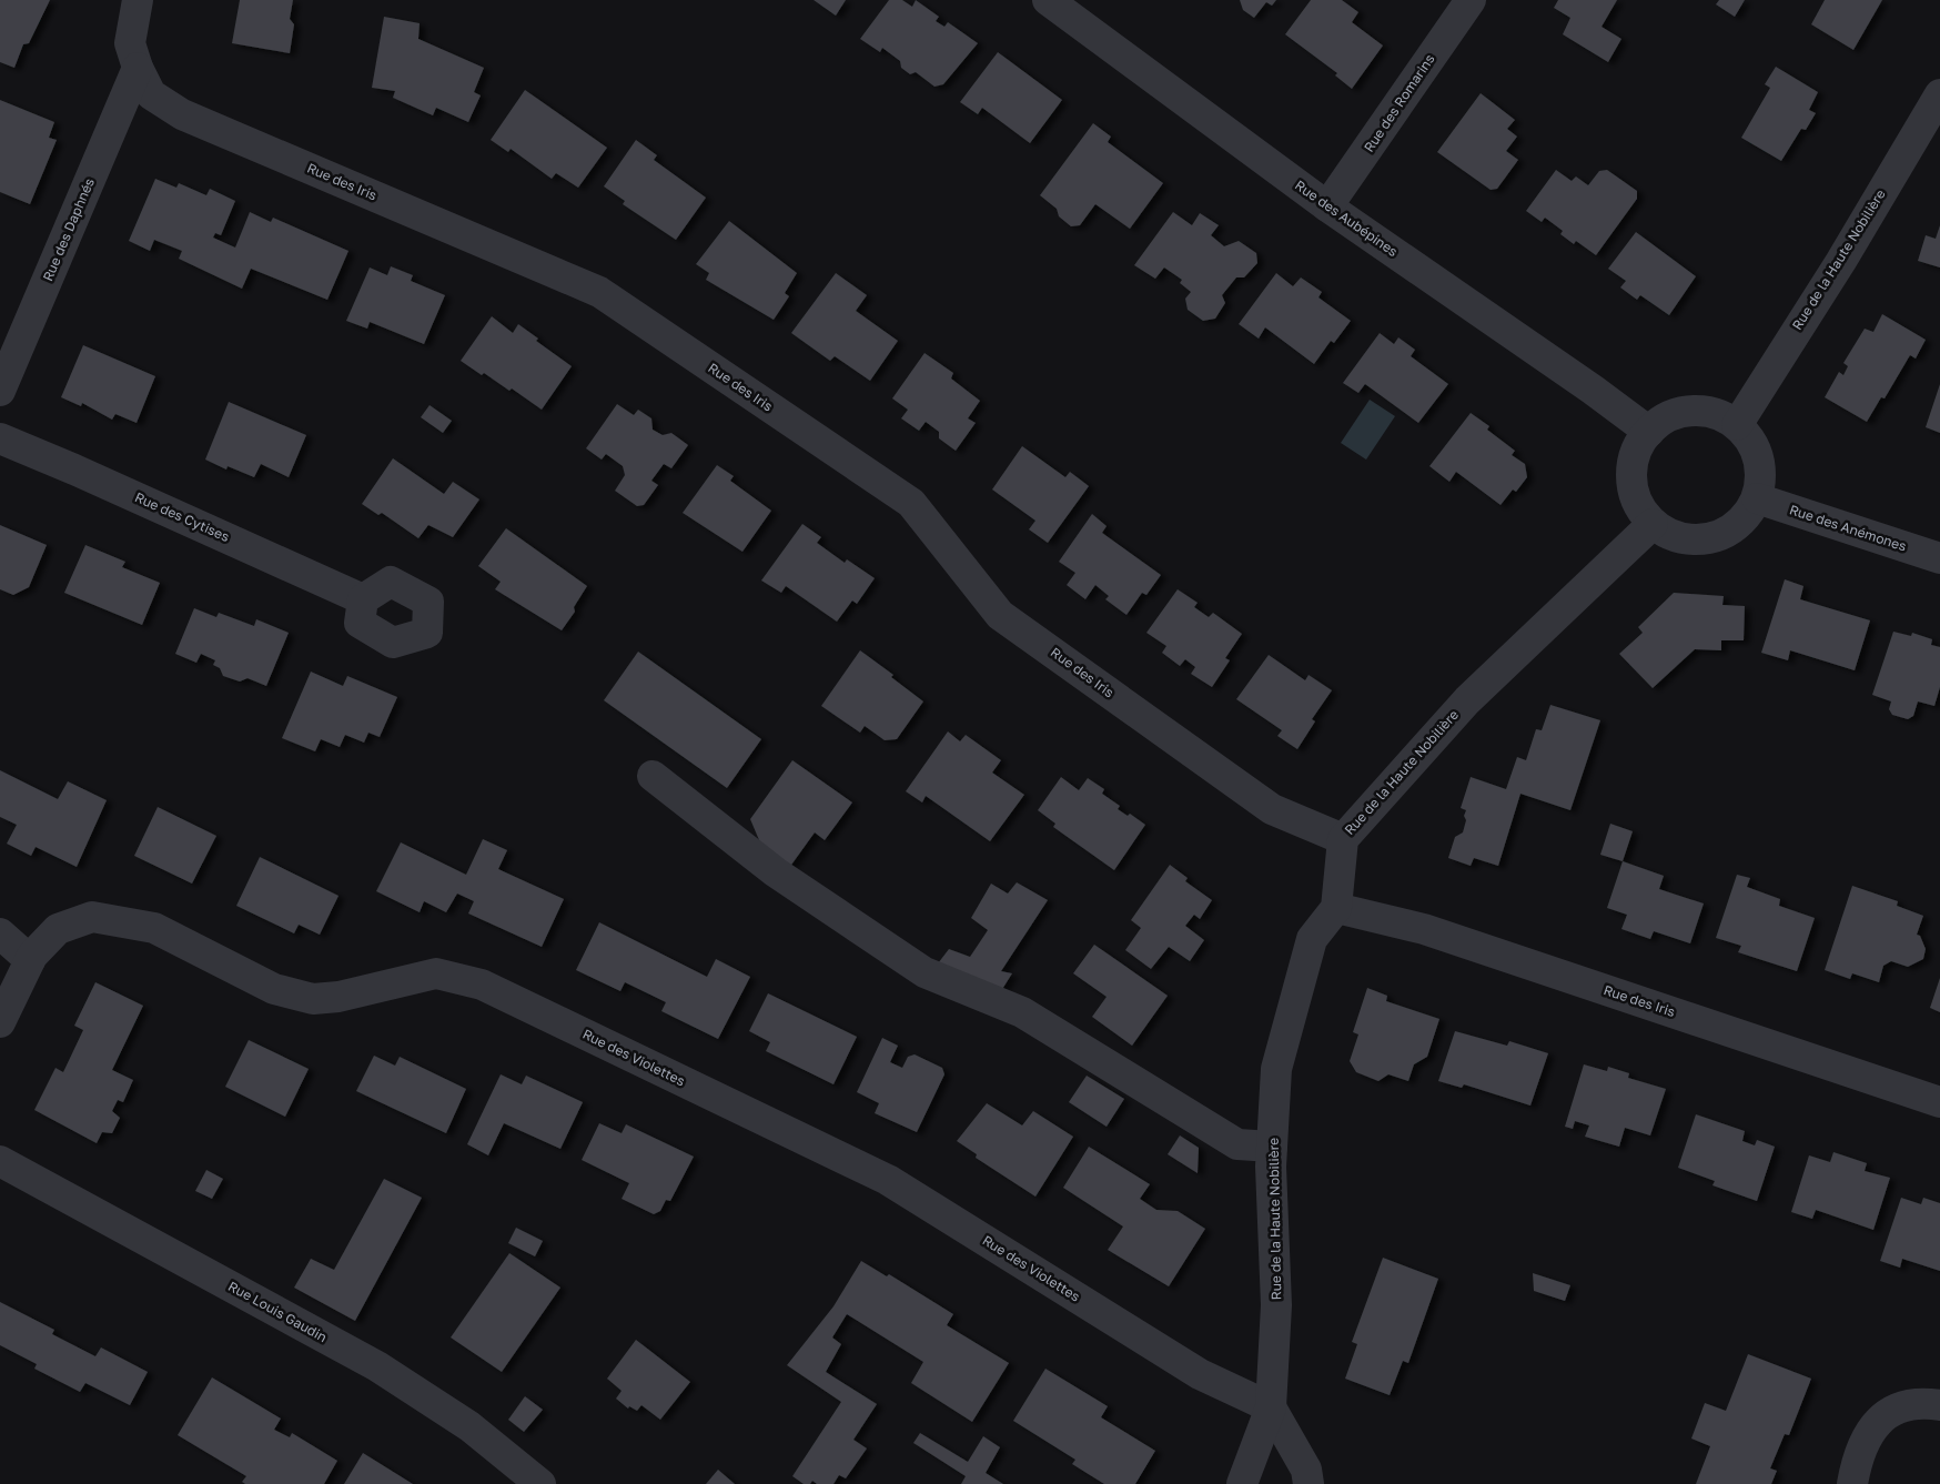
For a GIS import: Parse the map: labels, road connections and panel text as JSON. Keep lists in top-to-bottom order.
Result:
{
  "streets": {
    "street": [
      "Rue des Romarins",
      "Rue des Iris",
      "Rue des Aubépines",
      "Rue des Daphnés",
      "Rue de la Haute Nobilière",
      "Rue des Cytises",
      "Rue des Anémones",
      "Rue des Violettes",
      "Rue Louis Gaudin"
    ]
  },
  "crossings": [
    ["Rue des Romarins", "Rue des Aubépines"],
    ["Rue des Iris", "Rue des Daphnés"],
    ["Rue des Iris", "Rue de la Haute Nobilière"],
    ["Rue des Aubépines", "Rue de la Haute Nobilière"],
    ["Rue des Aubépines", "Rue des Anémones"],
    ["Rue de la Haute Nobilière", "Rue des Anémones"],
    ["Rue de la Haute Nobilière", "Rue des Violettes"]
  ]
}
